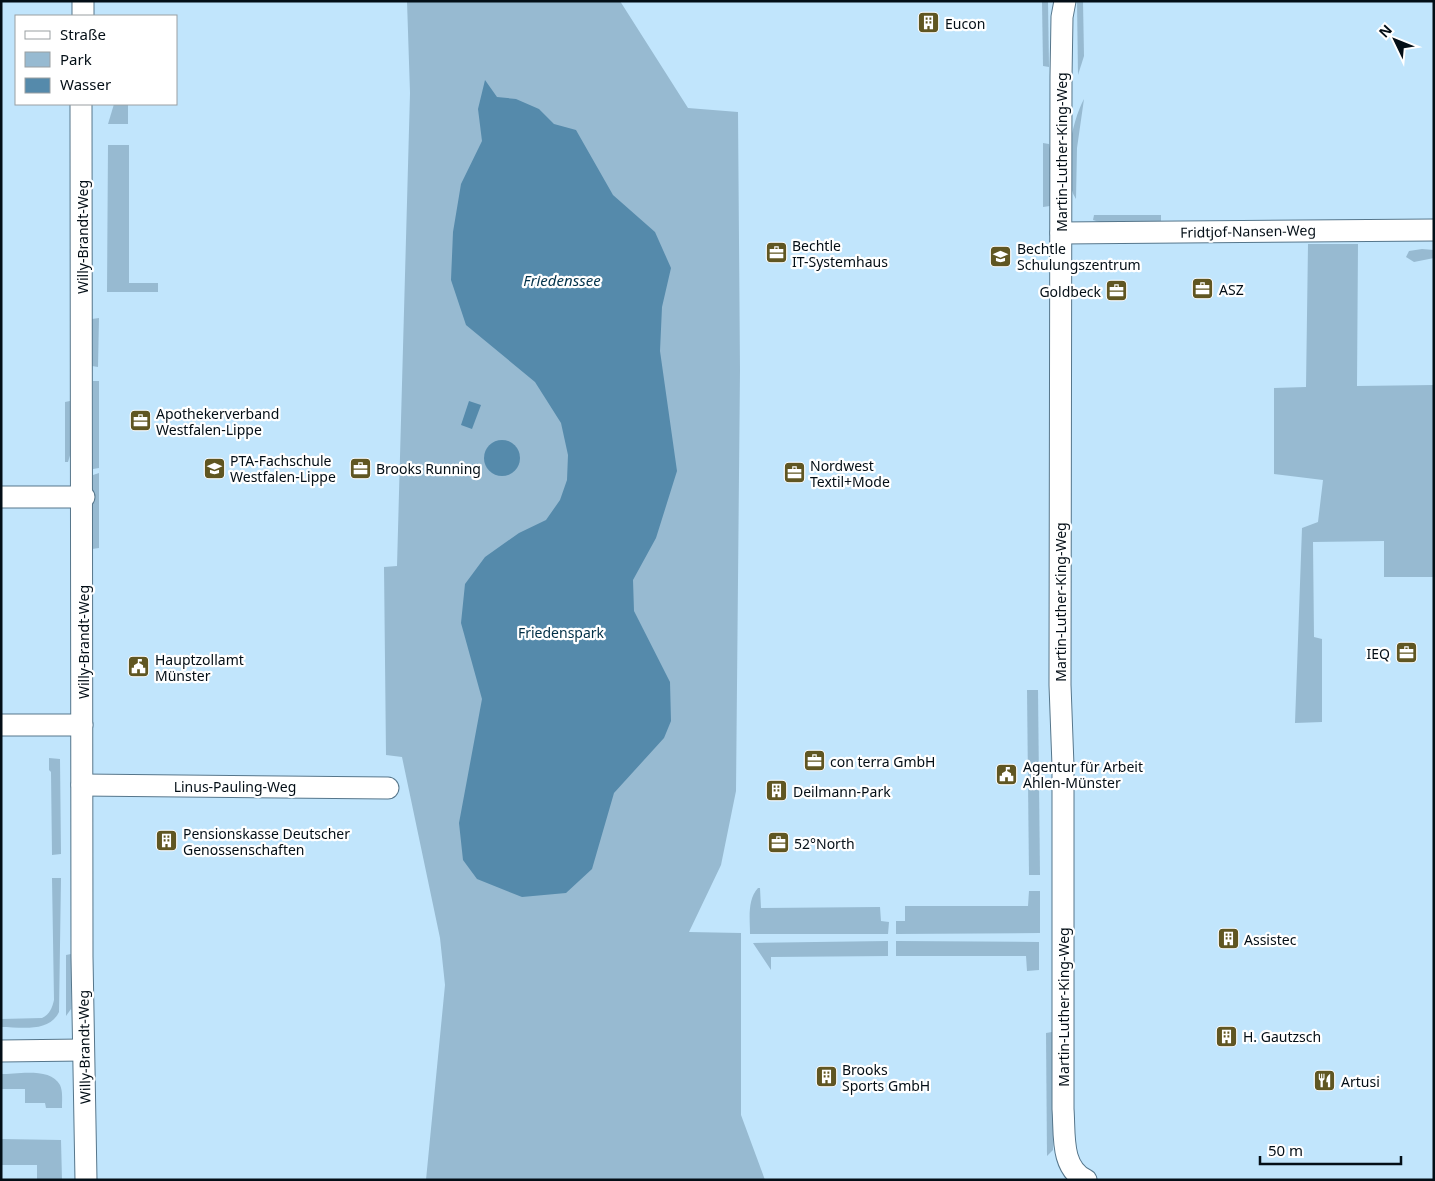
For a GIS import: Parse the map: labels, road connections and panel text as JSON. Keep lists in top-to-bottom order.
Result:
{
  "streets": {
    "street": [
      "Martin-Luther-King-Weg",
      "Fridtjof-Nansen-Weg",
      "Willy-Brandt-Weg",
      "Linus-Pauling-Weg"
    ]
  },
  "crossings": [
    ["Martin-Luther-King-Weg", "Fridtjof-Nansen-Weg"],
    ["Willy-Brandt-Weg", "Linus-Pauling-Weg"]
  ],
  "water": ["Friedenssee"],
  "parks": ["Friedenspark"],
  "places": {
    "building": [
      "Eucon",
      "Deilmann-Park",
      "Pensionskasse Deutscher Genossenschaften",
      "Assistec",
      "H. Gautzsch",
      "Brooks Sports GmbH"
    ],
    "office": [
      "Bechtle IT-Systemhaus",
      "ASZ",
      "Goldbeck",
      "Apothekerverband Westfalen-Lippe",
      "Brooks Running",
      "Nordwest Textil+Mode",
      "IEQ",
      "con terra GmbH",
      "52°North"
    ],
    "school or university": ["Bechtle Schulungszentrum", "PTA-Fachschule Westfalen-Lippe"],
    "public building": ["Hauptzollamt Münster", "Agentur für Arbeit Ahlen-Münster"],
    "restaurant": ["Artusi"]
  },
  "legend": ["Straße", "Park", "Wasser"],
  "scale_bar": "50 m",
  "north": "top left"
}
